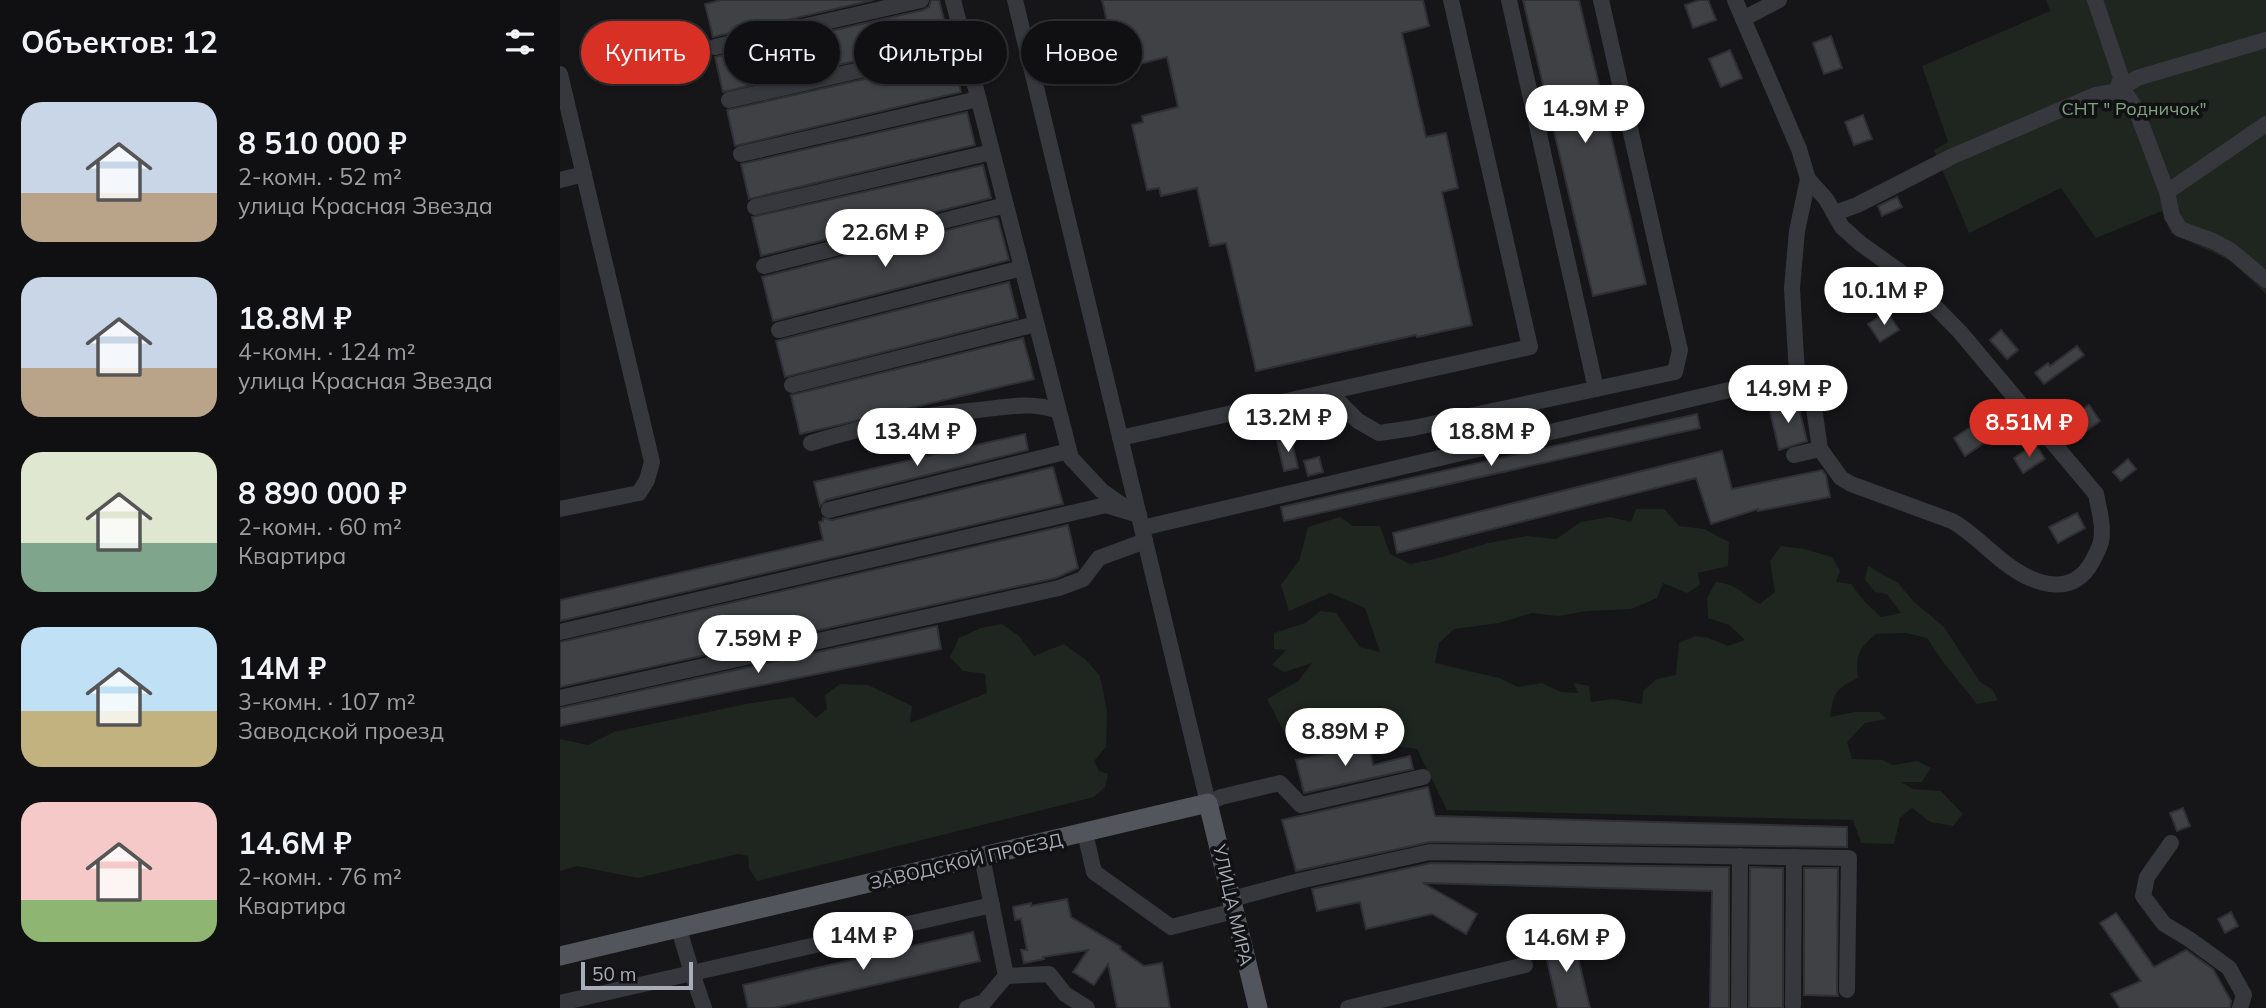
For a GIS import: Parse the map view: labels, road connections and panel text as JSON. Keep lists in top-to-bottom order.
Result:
{
  "streets": {
    "main road": ["ЗАВОДСКОЙ ПРОЕЗД", "УЛИЦА МИРА"]
  },
  "crossings": [
    ["ЗАВОДСКОЙ ПРОЕЗД", "УЛИЦА МИРА"]
  ],
  "parks": ["СНТ \" Родничок\""],
  "scale_bar": "50 m",
  "page": {
    "heading": "Объектов: 12",
    "chip": [
      "Купить",
      "Снять",
      "Фильтры",
      "Новое"
    ],
    "list": [
      {
        "name": "8 510 000 ₽",
        "note": "2-комн. · 52 m² · улица Красная Звезда"
      },
      {
        "name": "18.8M ₽",
        "note": "4-комн. · 124 m² · улица Красная Звезда"
      },
      {
        "name": "8 890 000 ₽",
        "note": "2-комн. · 60 m² · Квартира"
      },
      {
        "name": "14M ₽",
        "note": "3-комн. · 107 m² · Заводской проезд"
      },
      {
        "name": "14.6M ₽",
        "note": "2-комн. · 76 m² · Квартира"
      }
    ],
    "price": [
      "14.9M ₽",
      "22.6M ₽",
      "10.1M ₽",
      "14.9M ₽",
      "13.2M ₽",
      "8.51M ₽",
      "13.4M ₽",
      "18.8M ₽",
      "7.59M ₽",
      "8.89M ₽",
      "14M ₽",
      "14.6M ₽"
    ],
    "scale": "50 m"
  }
}
